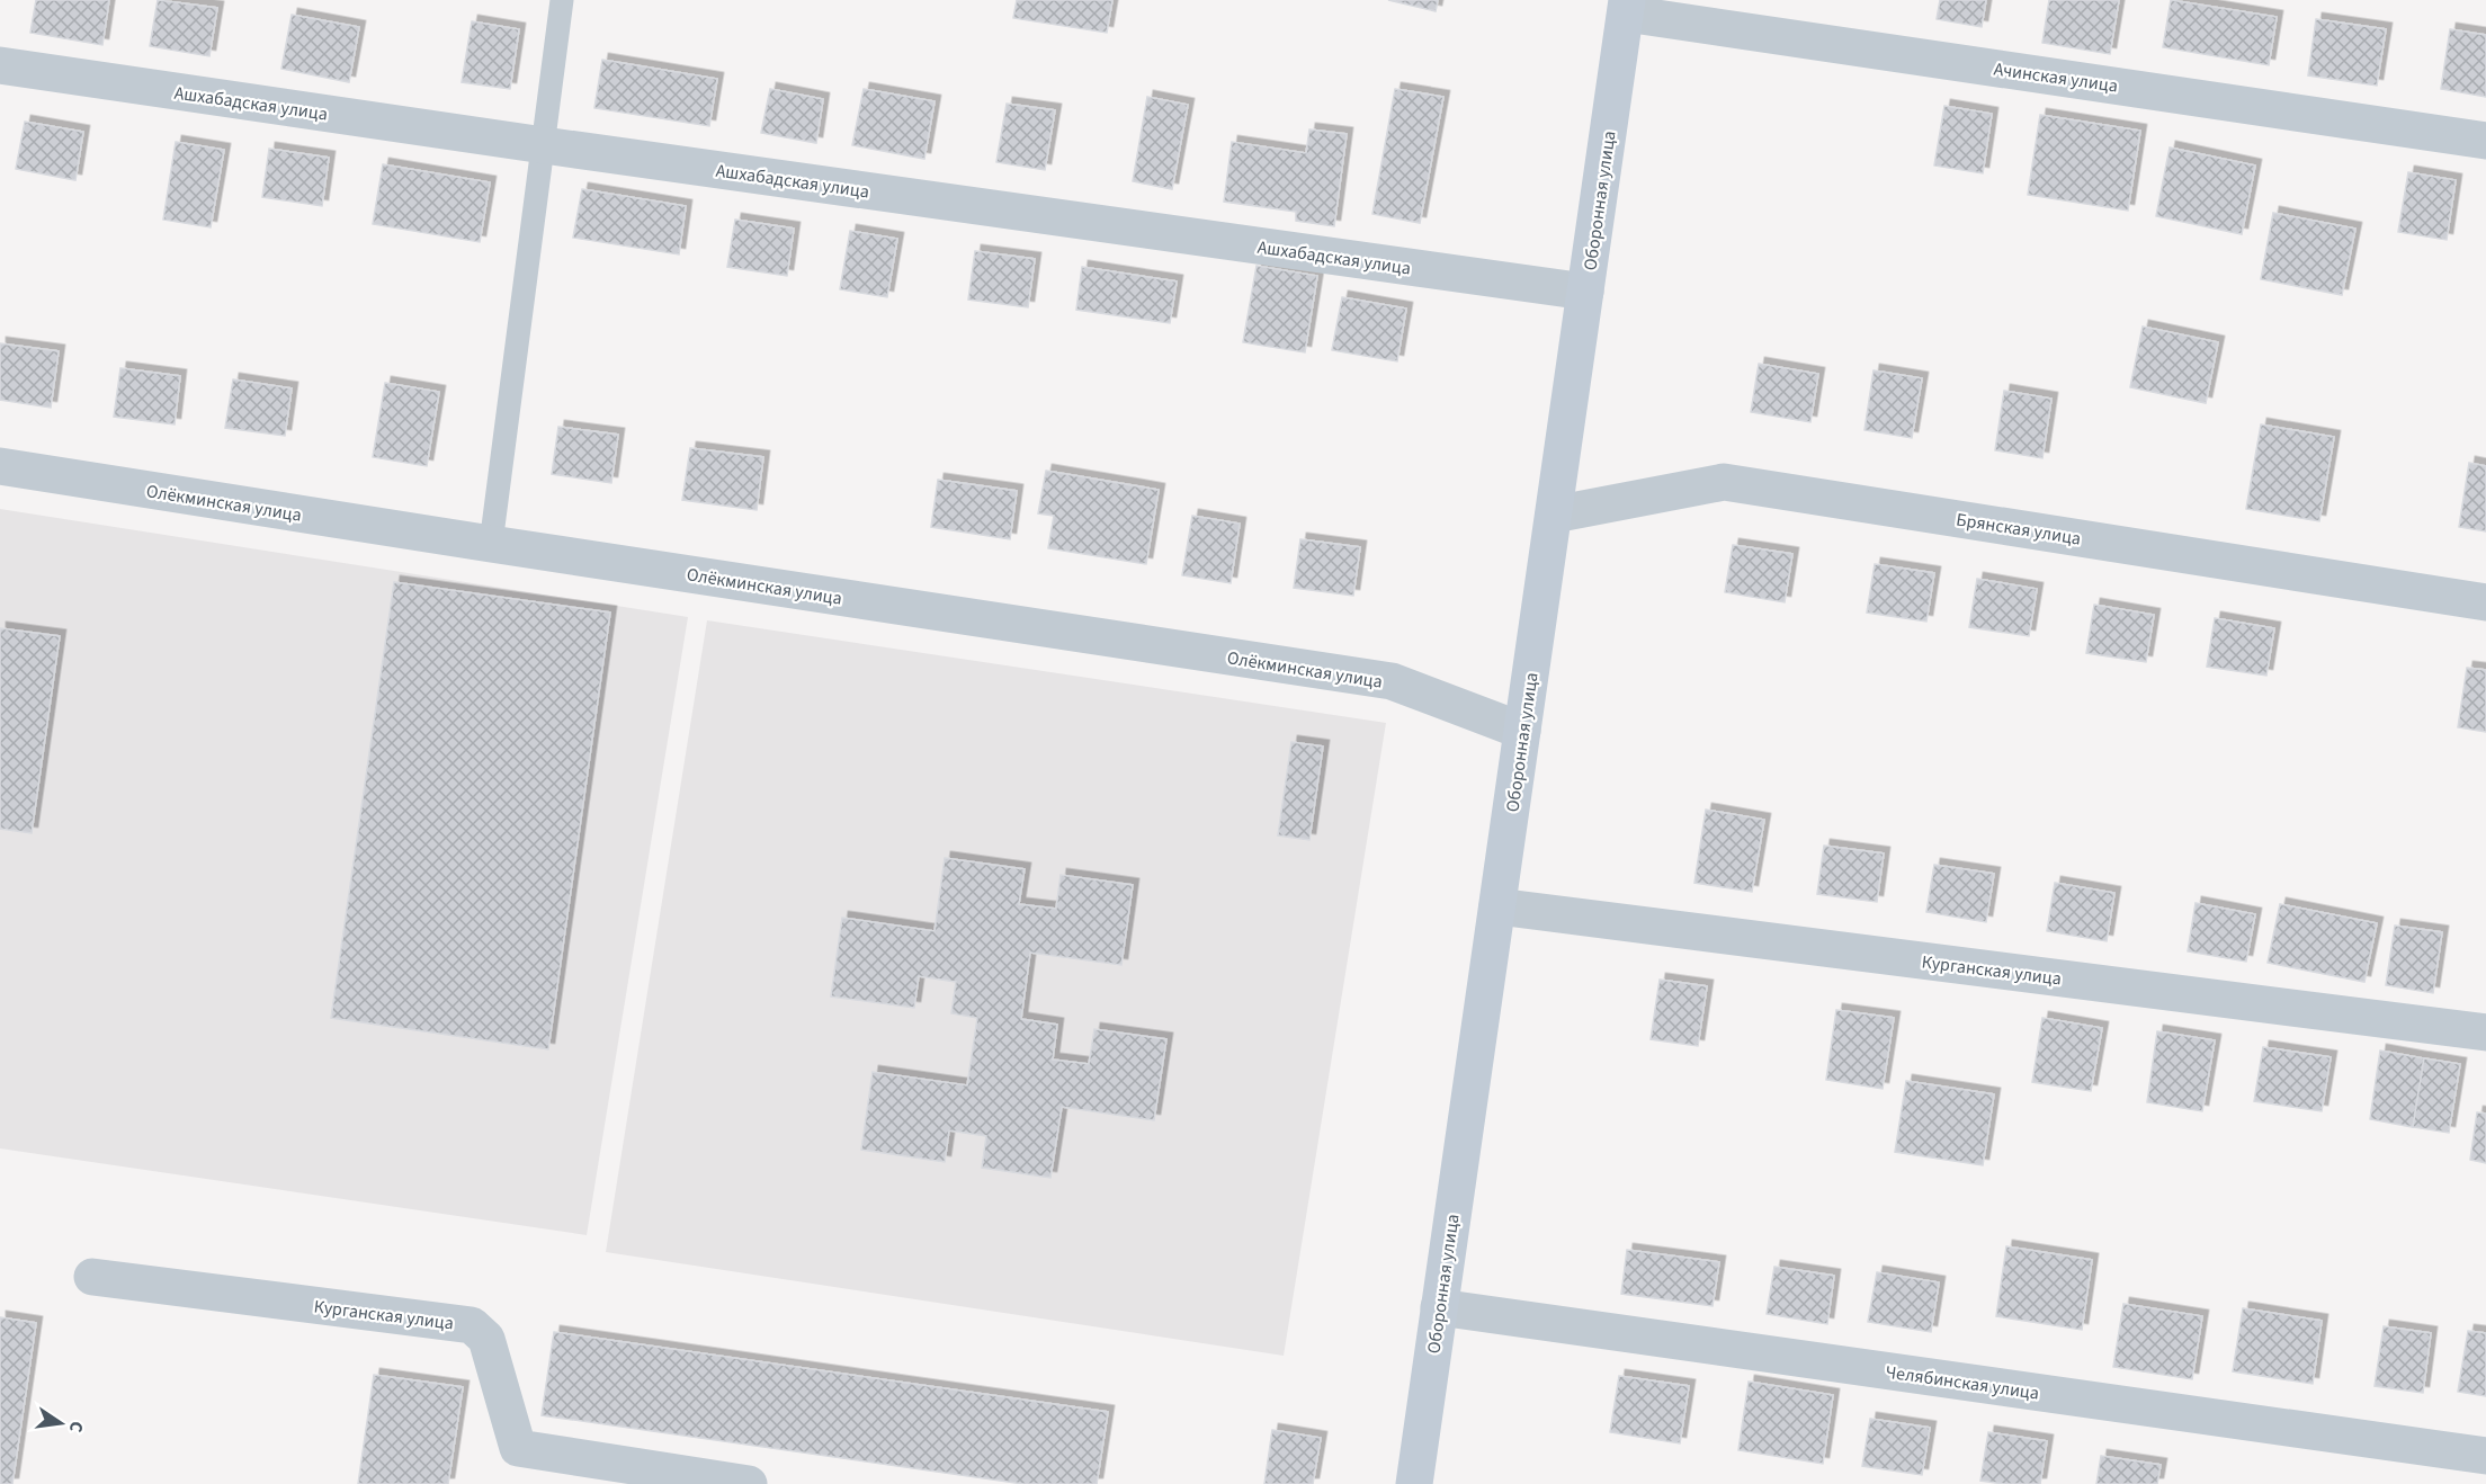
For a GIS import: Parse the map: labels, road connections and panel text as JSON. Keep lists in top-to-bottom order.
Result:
{
  "streets": {
    "street": [
      "Ачинская улица",
      "Ашхабадская улица",
      "Оборонная улица",
      "Олёкминская улица",
      "Брянская улица",
      "Курганская улица",
      "Челябинская улица"
    ]
  },
  "crossings": [
    ["Ачинская улица", "Оборонная улица"],
    ["Ашхабадская улица", "Оборонная улица"],
    ["Оборонная улица", "Олёкминская улица"],
    ["Оборонная улица", "Брянская улица"],
    ["Оборонная улица", "Курганская улица"],
    ["Оборонная улица", "Челябинская улица"]
  ],
  "north": "right"
}
